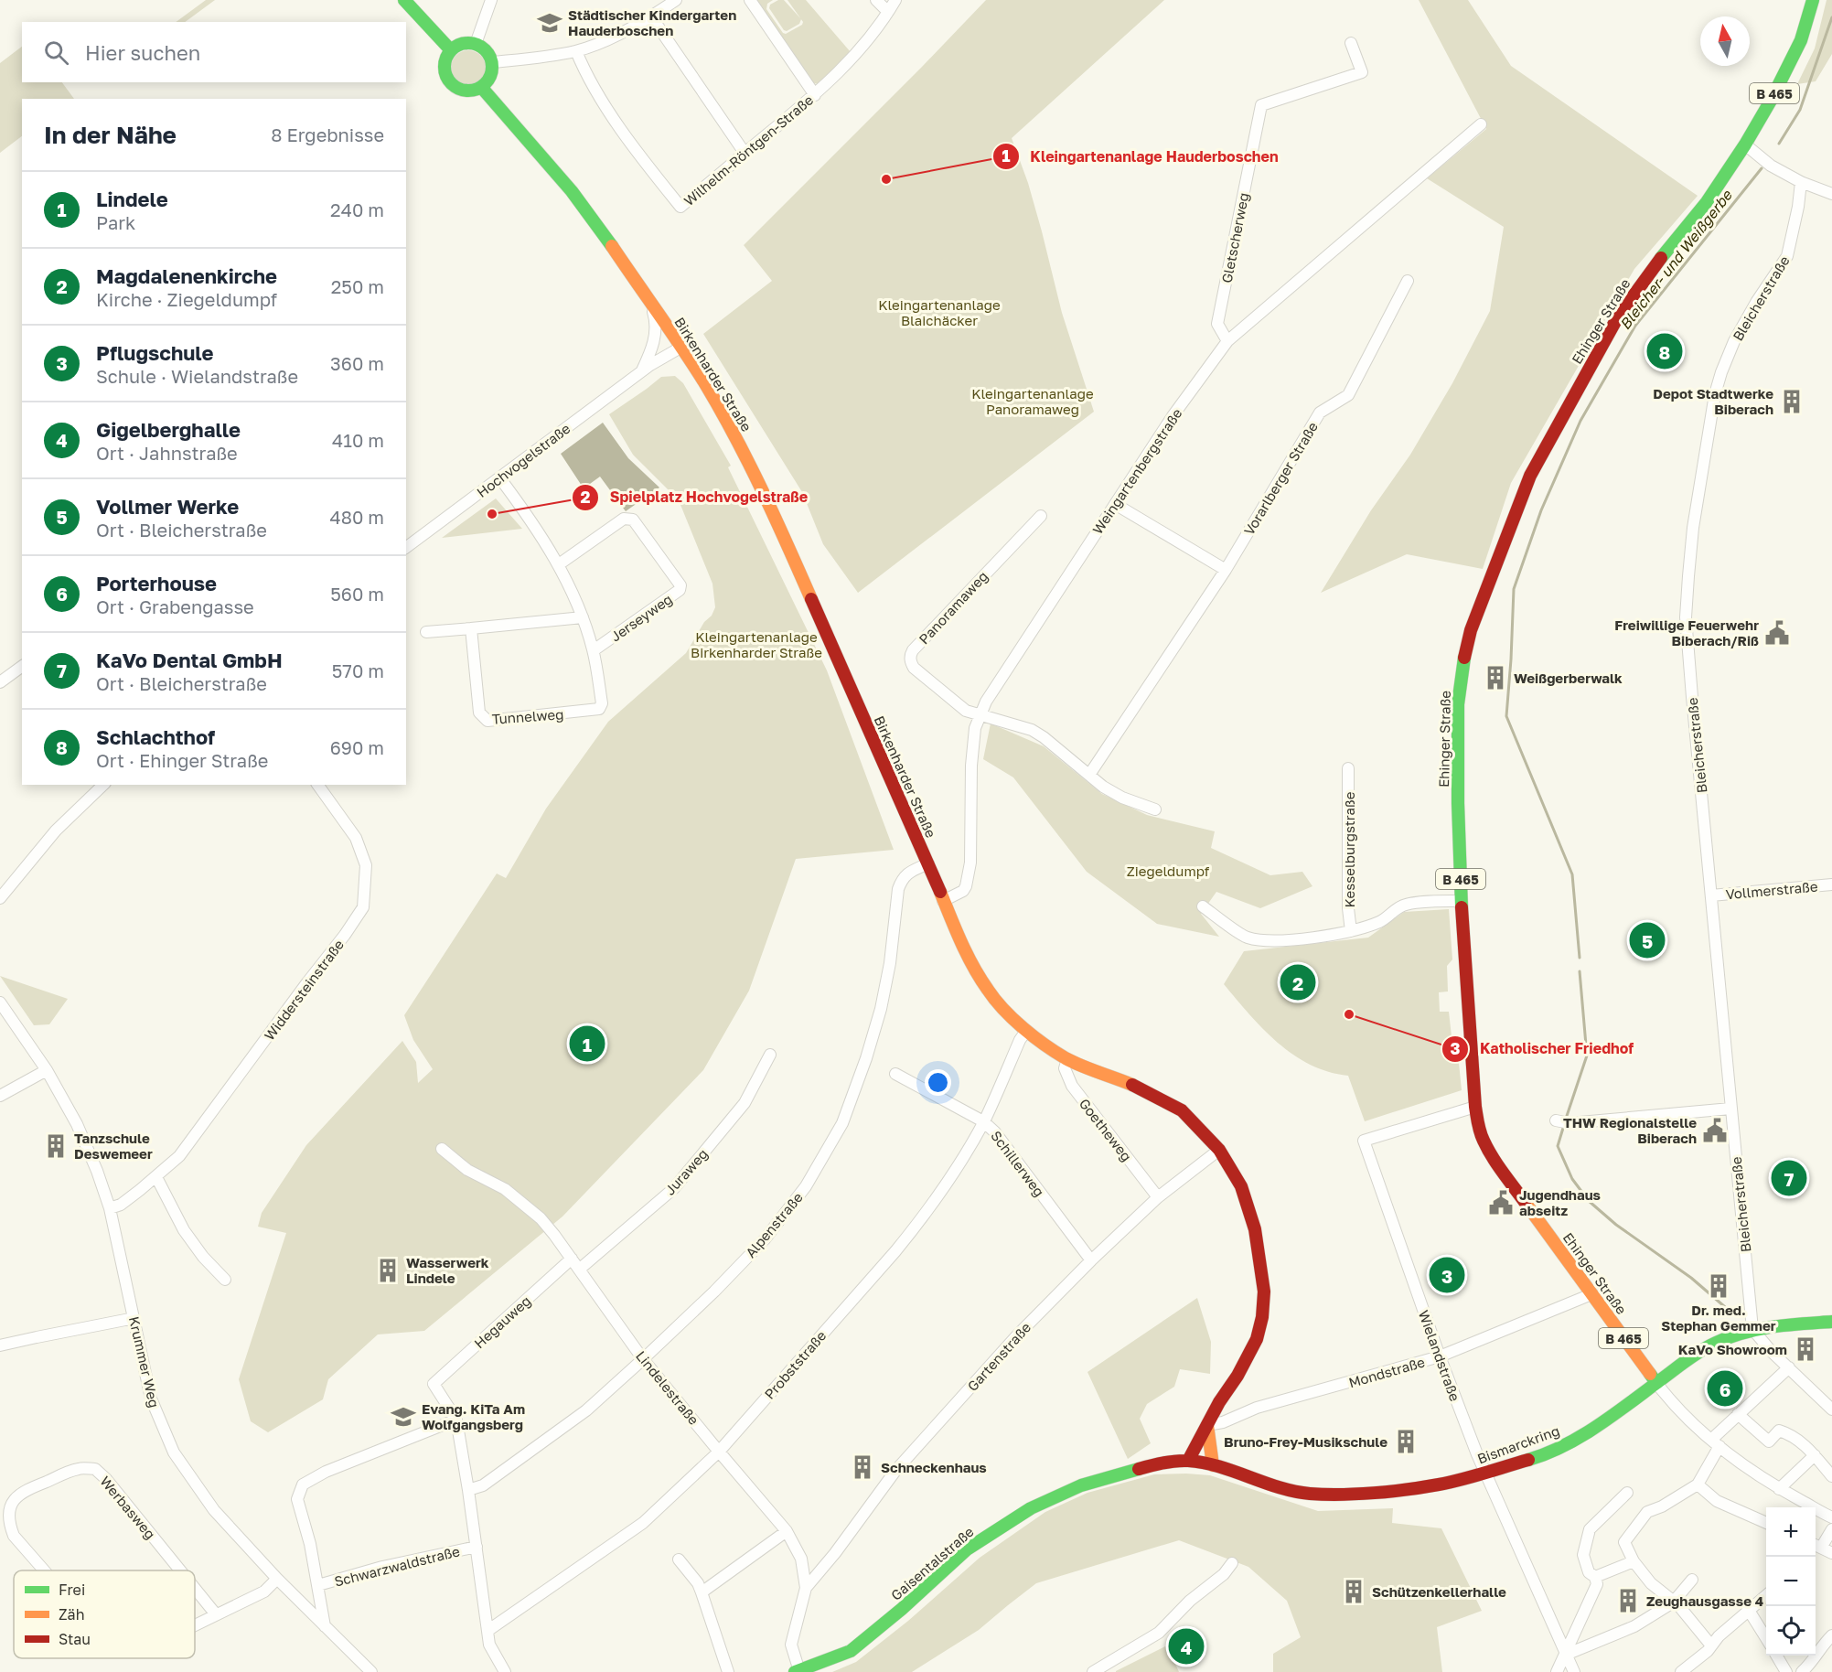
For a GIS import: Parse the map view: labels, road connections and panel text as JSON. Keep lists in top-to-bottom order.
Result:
{
  "streets": {
    "main road": [
      "B 465",
      "Ehinger Straße",
      "Birkenharder Straße",
      "Bismarckring",
      "Gaisentalstraße"
    ],
    "street": [
      "Wilhelm-Röntgen-Straße",
      "Gletscherweg",
      "Bleicherstraße",
      "Hochvogelstraße",
      "Weingartenbergstraße",
      "Vorarlberger Straße",
      "Panoramaweg",
      "Jerseyweg",
      "Tunnelweg",
      "Kesselburgstraße",
      "Vollmerstraße",
      "Widdersteinstraße",
      "Goetheweg",
      "Schillerweg",
      "Juraweg",
      "Alpenstraße",
      "Hegauweg",
      "Wielandstraße",
      "Gartenstraße",
      "Krummer Weg",
      "Probststraße",
      "Mondstraße",
      "Lindelestraße",
      "Werbasweg",
      "Schwarzwaldstraße"
    ]
  },
  "crossings": [
    ["Gletscherweg", "Weingartenbergstraße"],
    ["Bleicherstraße", "Vollmerstraße"],
    ["Bleicherstraße", "Bismarckring"],
    ["Ehinger Straße", "Wielandstraße"],
    ["Ehinger Straße", "Mondstraße"],
    ["Ehinger Straße", "Bismarckring"],
    ["Birkenharder Straße", "Hochvogelstraße"],
    ["Birkenharder Straße", "Weingartenbergstraße"],
    ["Birkenharder Straße", "Goetheweg"],
    ["Birkenharder Straße", "Alpenstraße"],
    ["Birkenharder Straße", "Gartenstraße"],
    ["Birkenharder Straße", "Probststraße"],
    ["Birkenharder Straße", "Mondstraße"],
    ["Birkenharder Straße", "Bismarckring"],
    ["Birkenharder Straße", "Gaisentalstraße"],
    ["Weingartenbergstraße", "Panoramaweg"],
    ["Jerseyweg", "Tunnelweg"],
    ["Widdersteinstraße", "Krummer Weg"],
    ["Goetheweg", "Gartenstraße"],
    ["Schillerweg", "Gartenstraße"],
    ["Schillerweg", "Probststraße"],
    ["Juraweg", "Lindelestraße"],
    ["Alpenstraße", "Lindelestraße"],
    ["Alpenstraße", "Schwarzwaldstraße"],
    ["Hegauweg", "Lindelestraße"],
    ["Hegauweg", "Schwarzwaldstraße"],
    ["Wielandstraße", "Mondstraße"],
    ["Wielandstraße", "Bismarckring"],
    ["Gartenstraße", "Lindelestraße"],
    ["Krummer Weg", "Werbasweg"],
    ["Probststraße", "Lindelestraße"],
    ["Probststraße", "Schwarzwaldstraße"],
    ["Lindelestraße", "Gaisentalstraße"],
    ["Bismarckring", "Gaisentalstraße"]
  ],
  "water": ["Bleicher- und Weißgerbe"],
  "parks": [
    "Kleingartenanlage Blaichäcker",
    "Kleingartenanlage Panoramaweg",
    "Kleingartenanlage Birkenharder Straße",
    "Ziegeldumpf"
  ],
  "places": {
    "school or university": ["Städtischer Kindergarten Hauderboschen", "Evang. KiTa Am Wolfgangsberg"],
    "other": ["Kleingartenanlage Hauderboschen", "Spielplatz Hochvogelstraße", "Katholischer Friedhof"],
    "building": [
      "Depot Stadtwerke Biberach",
      "Weißgerberwalk",
      "Tanzschule Deswemeer",
      "Wasserwerk Lindele",
      "Dr. med. Stephan Gemmer",
      "KaVo Showroom",
      "Bruno-Frey-Musikschule",
      "Schneckenhaus",
      "Schützenkellerhalle",
      "Zeughausgasse 4"
    ],
    "public building": ["Freiwillige Feuerwehr Biberach/Riß", "THW Regionalstelle Biberach", "Jugendhaus abseitz"]
  },
  "legend": ["Frei", "Zäh", "Stau"],
  "north": "top",
  "page": {
    "search": "Hier suchen",
    "heading": ["In der Nähe", "8 Ergebnisse"],
    "list": [
      {
        "mark": "1",
        "name": "Lindele",
        "note": "Park",
        "value": "240 m"
      },
      {
        "mark": "2",
        "name": "Magdalenenkirche",
        "note": "Kirche · Ziegeldumpf",
        "value": "250 m"
      },
      {
        "mark": "3",
        "name": "Pflugschule",
        "note": "Schule · Wielandstraße",
        "value": "360 m"
      },
      {
        "mark": "4",
        "name": "Gigelberghalle",
        "note": "Ort · Jahnstraße",
        "value": "410 m"
      },
      {
        "mark": "5",
        "name": "Vollmer Werke",
        "note": "Ort · Bleicherstraße",
        "value": "480 m"
      },
      {
        "mark": "6",
        "name": "Porterhouse",
        "note": "Ort · Grabengasse",
        "value": "560 m"
      },
      {
        "mark": "7",
        "name": "KaVo Dental GmbH",
        "note": "Ort · Bleicherstraße",
        "value": "570 m"
      },
      {
        "mark": "8",
        "name": "Schlachthof",
        "note": "Ort · Ehinger Straße",
        "value": "690 m"
      }
    ],
    "pins": [
      "8",
      "5",
      "2",
      "1",
      "7",
      "3",
      "6",
      "4"
    ],
    "map_buttons": ["+", "−"]
  }
}
